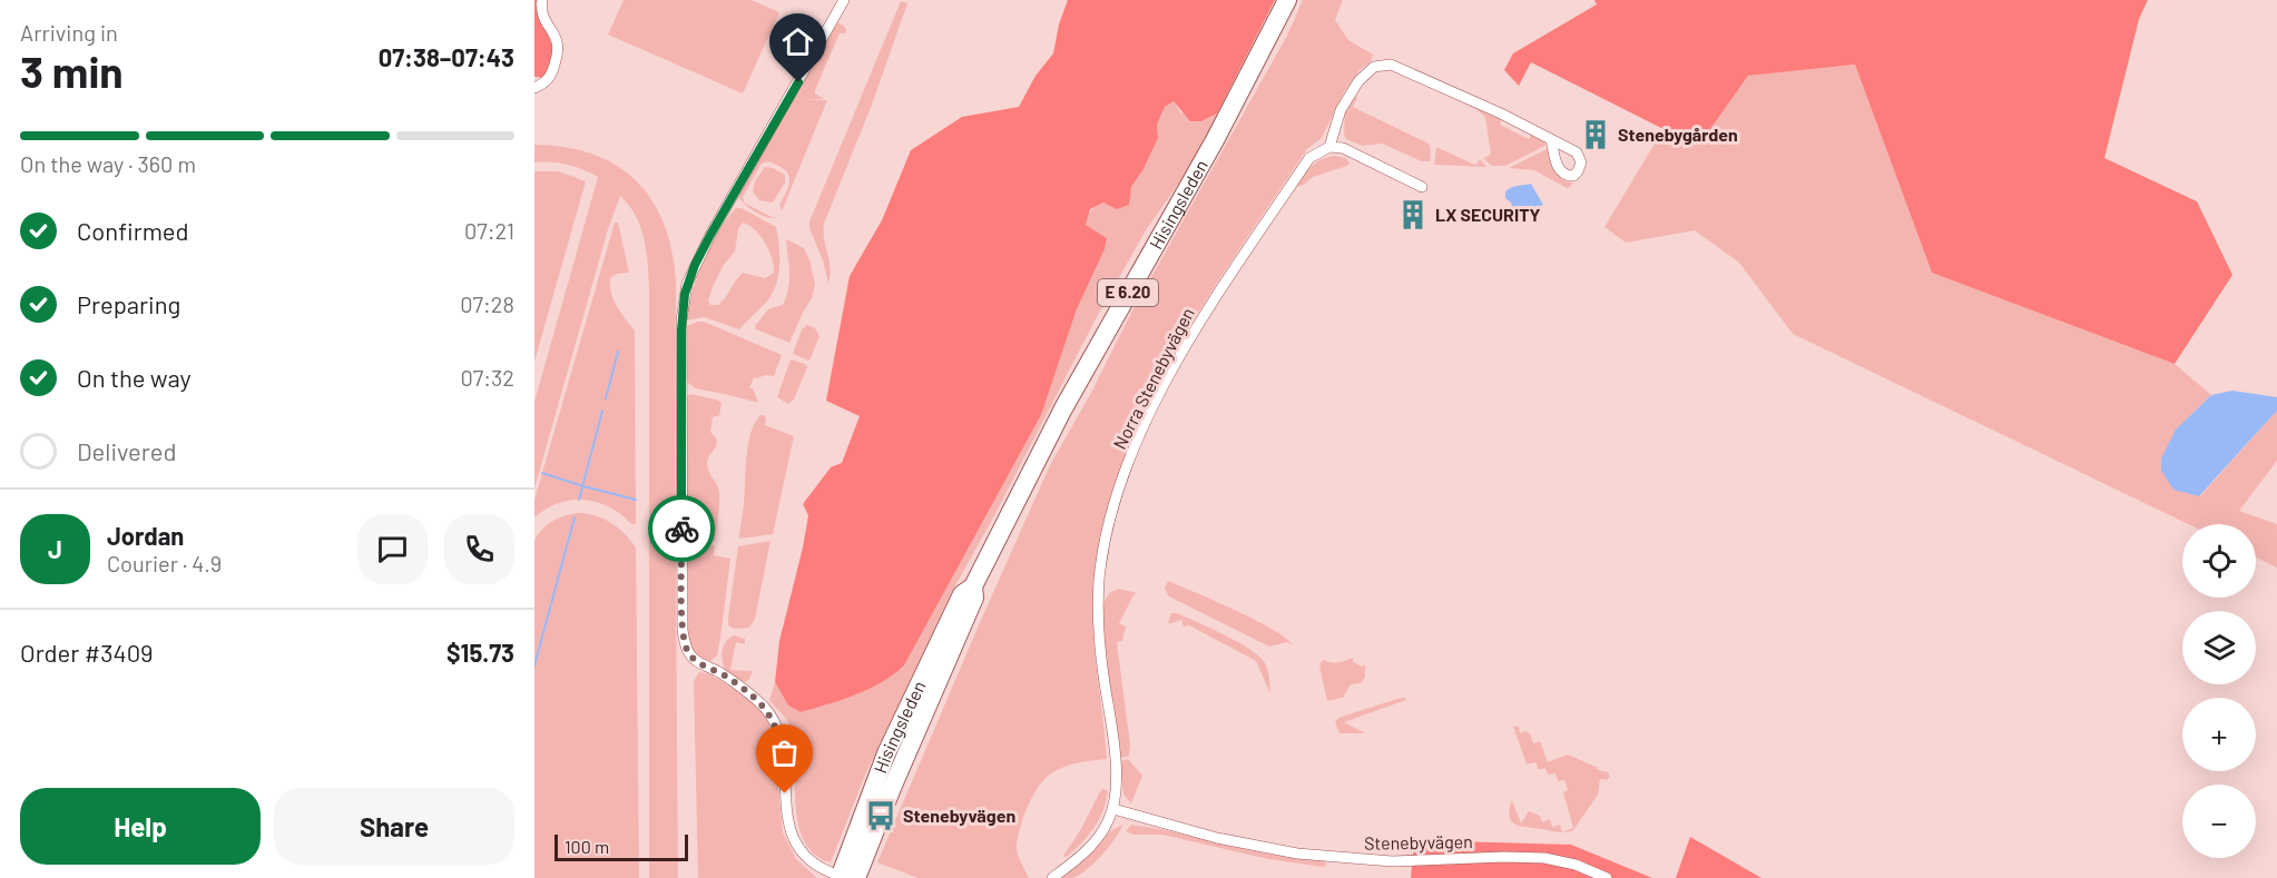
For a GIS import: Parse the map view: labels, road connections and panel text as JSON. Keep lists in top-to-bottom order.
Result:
{
  "streets": {
    "highway": ["Hisingsleden", "E 6.20"],
    "street": ["Norra Stenebyvägen", "Stenebyvägen"]
  },
  "crossings": [
    ["Norra Stenebyvägen", "Stenebyvägen"]
  ],
  "places": {
    "building": ["Stenebygården", "LX SECURITY"],
    "bus stop": ["Stenebyvägen"]
  },
  "scale_bar": "100 m",
  "page": {
    "heading": ["3 min", "Arriving in", "07:38–07:43"],
    "panel": [
      "Jordan",
      "Courier · 4.9",
      "Order #3409",
      "$15.73"
    ],
    "bar": "On the way · 360 m",
    "list": [
      ["Confirmed", "07:21"],
      ["Preparing", "07:28"],
      ["On the way", "07:32"],
      "Delivered"
    ],
    "round": "J",
    "map_buttons": ["+", "−"],
    "buttons": ["Help", "Share"],
    "scale": "100 m"
  }
}
